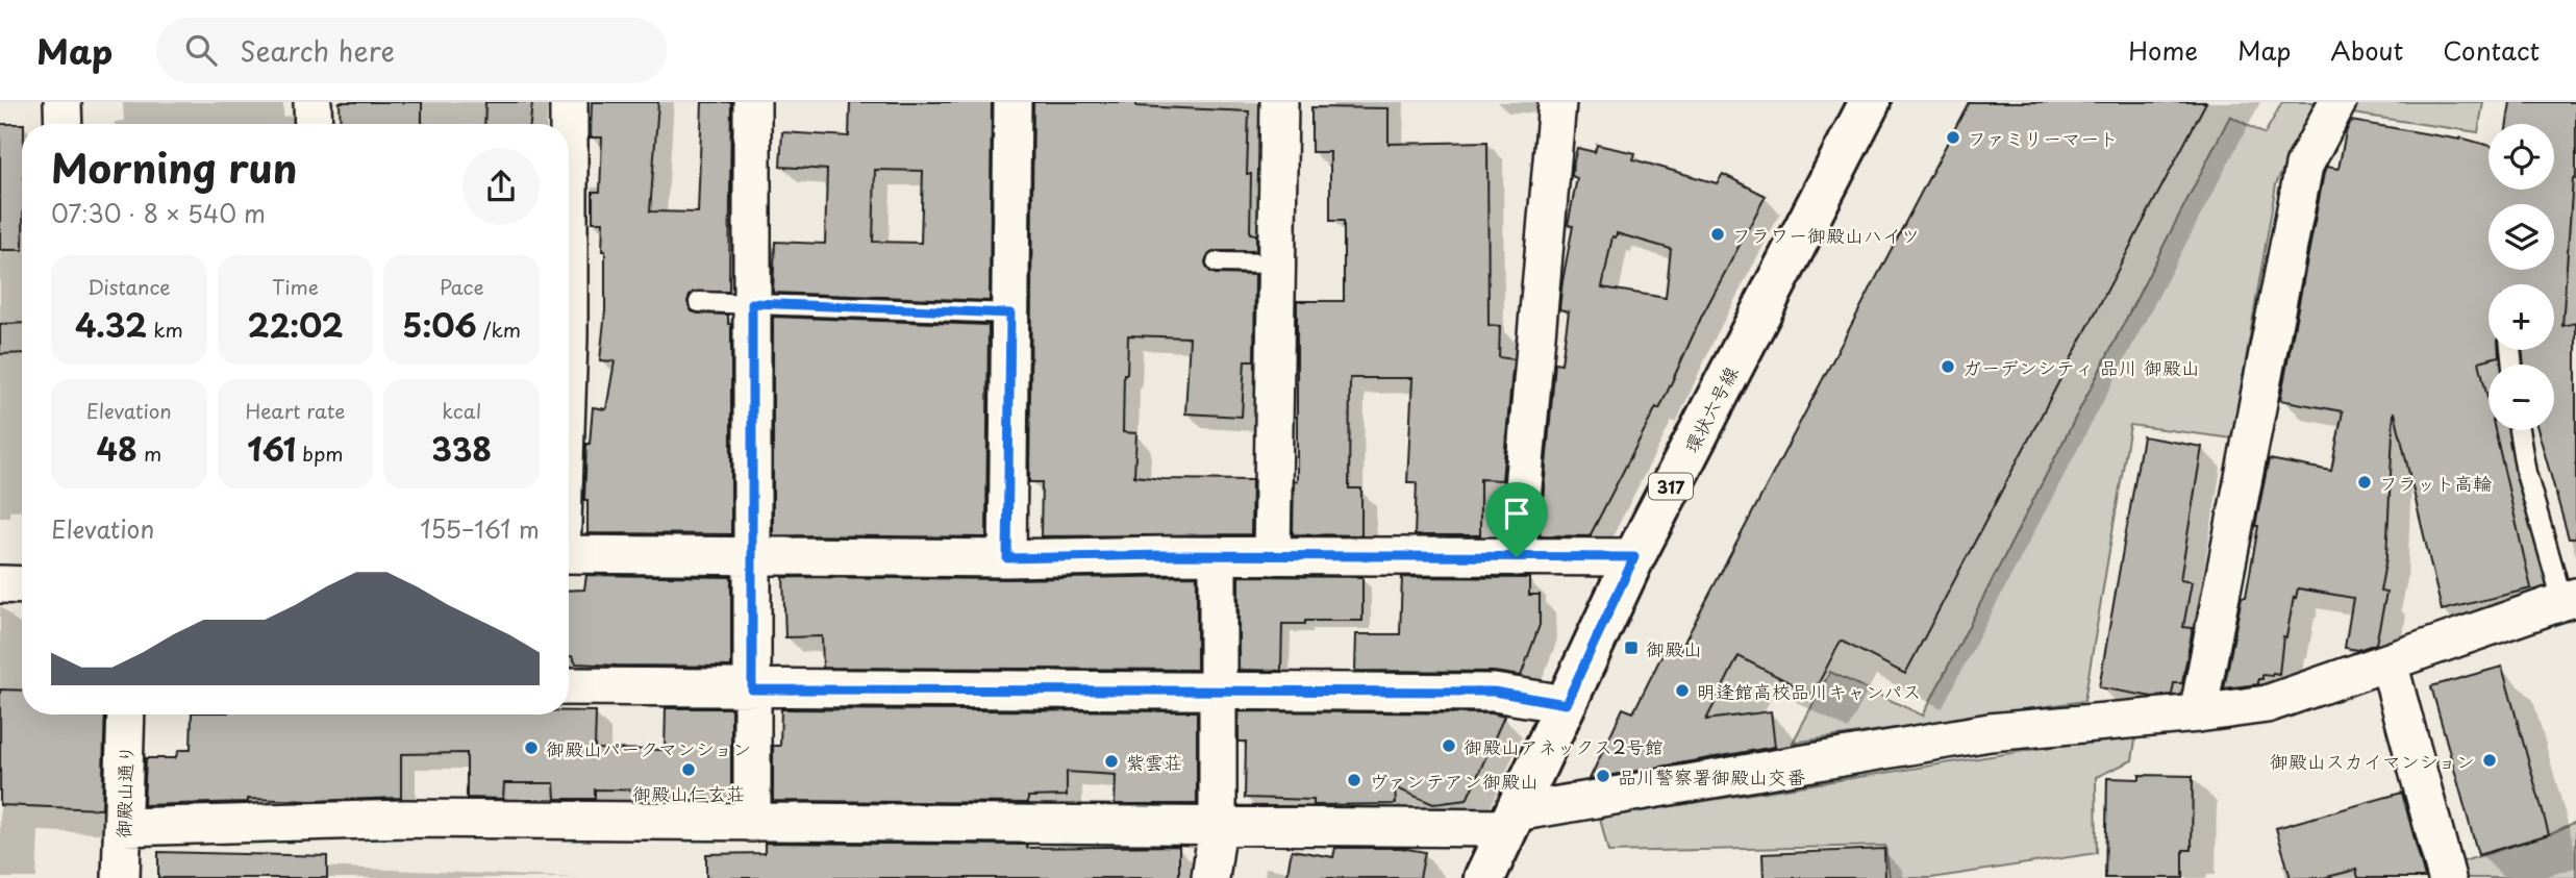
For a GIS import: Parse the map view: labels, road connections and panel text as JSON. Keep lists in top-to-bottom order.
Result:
{
  "streets": {
    "main road": ["環状六号線", "317"],
    "street": ["御殿山通り"]
  },
  "places": {
    "other": [
      "ファミリーマート",
      "フラワー御殿山ハイツ",
      "ガーデンシティ 品川 御殿山",
      "フラット高輪",
      "明逢館高校品川キャンパス",
      "御殿山アネックス2号館",
      "御殿山パークマンション",
      "御殿山スカイマンション",
      "紫雲荘",
      "御殿山仁玄荘",
      "品川警察署御殿山交番",
      "ヴァンテアン御殿山"
    ],
    "transit": ["御殿山"]
  },
  "page": {
    "header": "Map",
    "search": "Search here",
    "nav": [
      "Home",
      "Map",
      "About",
      "Contact"
    ],
    "map_buttons": ["+", "−"],
    "heading": ["Morning run", "07:30 · 8 × 540 m"],
    "stats": [
      ["Distance", "4.32 km"],
      ["Time", "22:02"],
      ["Pace", "5:06 /km"],
      ["Elevation", "48 m"],
      ["Heart rate", "161 bpm"],
      ["kcal", "338"]
    ],
    "chart": ["Elevation", "155–161 m"]
  }
}
